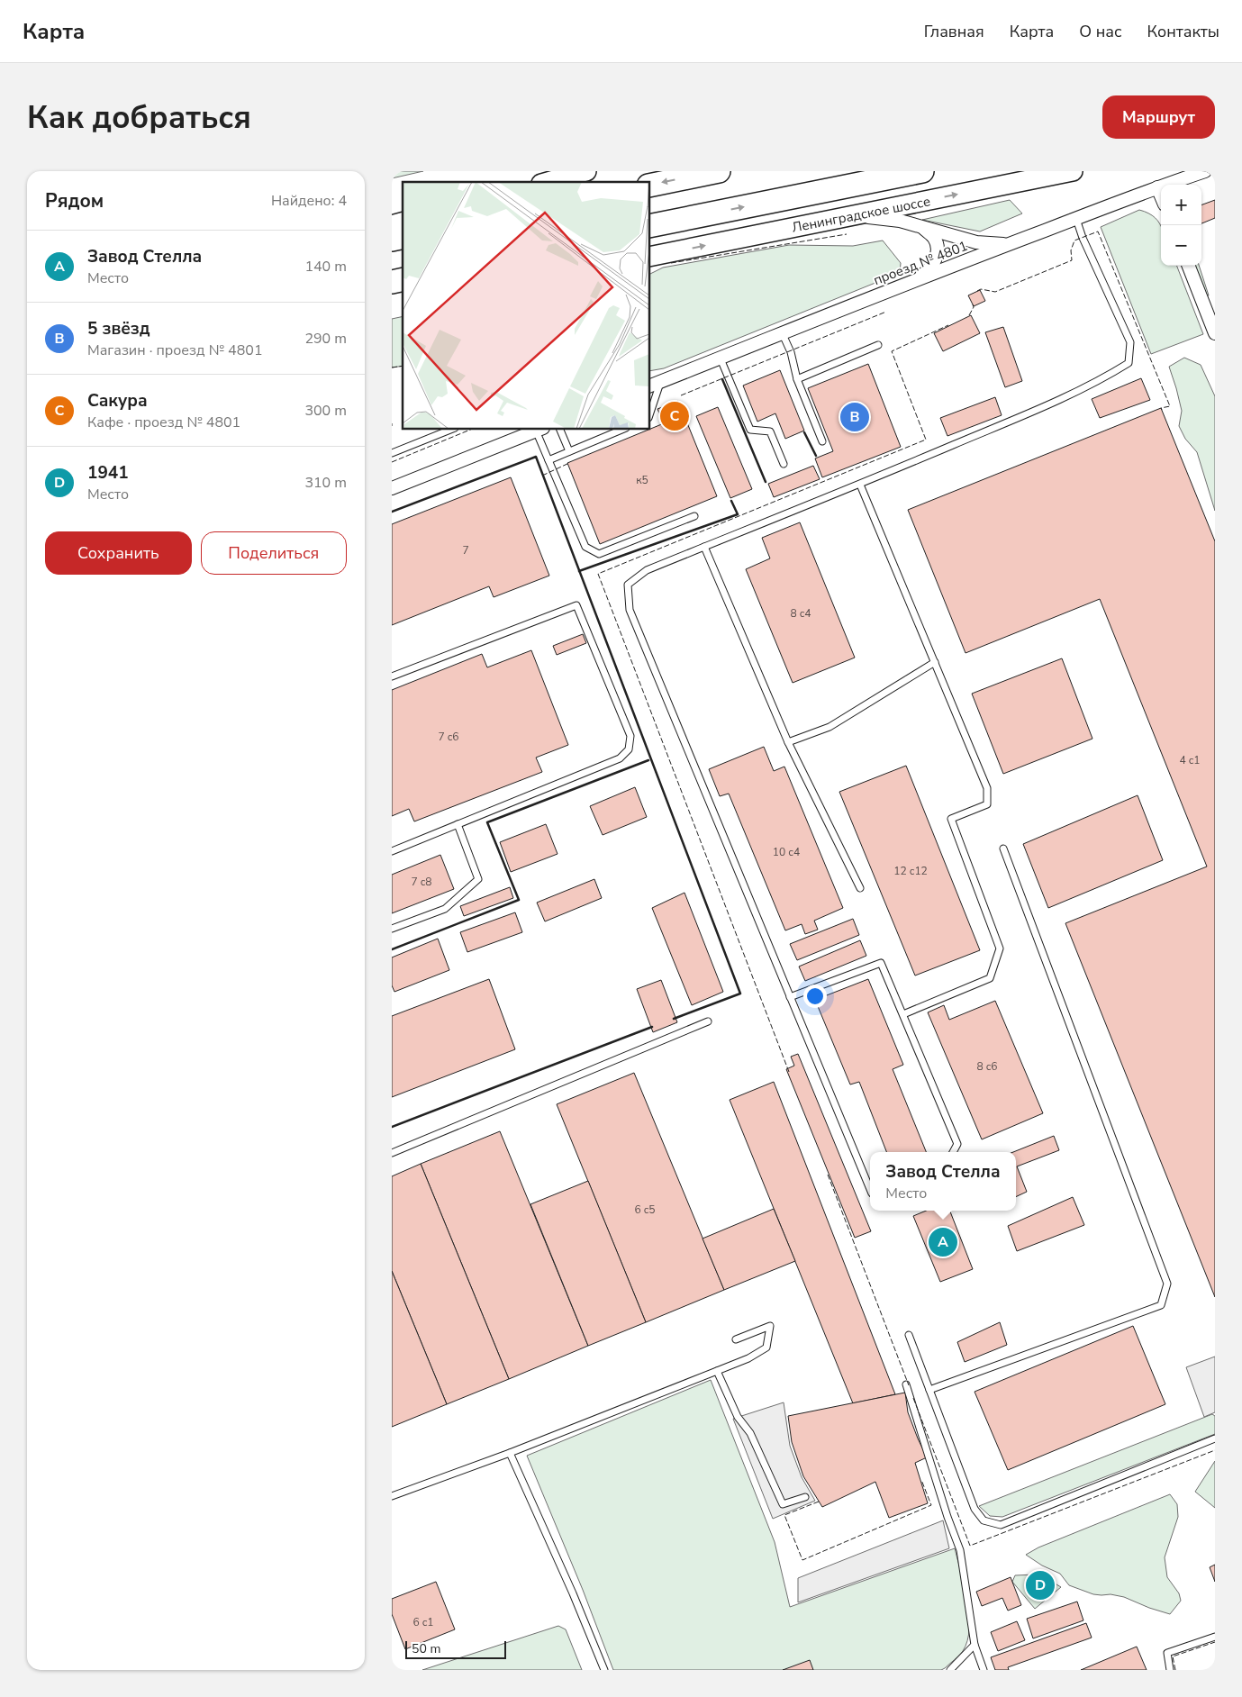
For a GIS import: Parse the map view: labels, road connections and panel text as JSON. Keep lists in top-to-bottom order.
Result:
{
  "streets": {
    "main road": ["Ленинградское шоссе"],
    "street": ["проезд № 4801"]
  },
  "one_way": ["Ленинградское шоссе"],
  "house_numbers": [
    "к5",
    "7",
    "8 с4",
    "7 с6",
    "4 с1",
    "10 с4",
    "12 с12",
    "7 с8",
    "8 с6",
    "6 с5",
    "6 с1"
  ],
  "scale_bar": "50 m",
  "page": {
    "header": "Карта",
    "nav": [
      "Главная",
      "Карта",
      "О нас",
      "Контакты"
    ],
    "buttons": [
      "Маршрут",
      ["Сохранить", "Поделиться"]
    ],
    "title": "Как добраться",
    "heading": ["Рядом", "Найдено: 4"],
    "map_buttons": ["+", "−"],
    "list": [
      {
        "mark": "A",
        "name": "Завод Стелла",
        "note": "Место",
        "value": "140 m"
      },
      {
        "mark": "B",
        "name": "5 звёзд",
        "note": "Магазин · проезд № 4801",
        "value": "290 m"
      },
      {
        "mark": "C",
        "name": "Сакура",
        "note": "Кафе · проезд № 4801",
        "value": "300 m"
      },
      {
        "mark": "D",
        "name": "1941",
        "note": "Место",
        "value": "310 m"
      }
    ],
    "pins": [
      "C",
      "B",
      "A",
      "D"
    ],
    "popup": ["Завод Стелла", "Место"],
    "scale": "50 m"
  }
}
